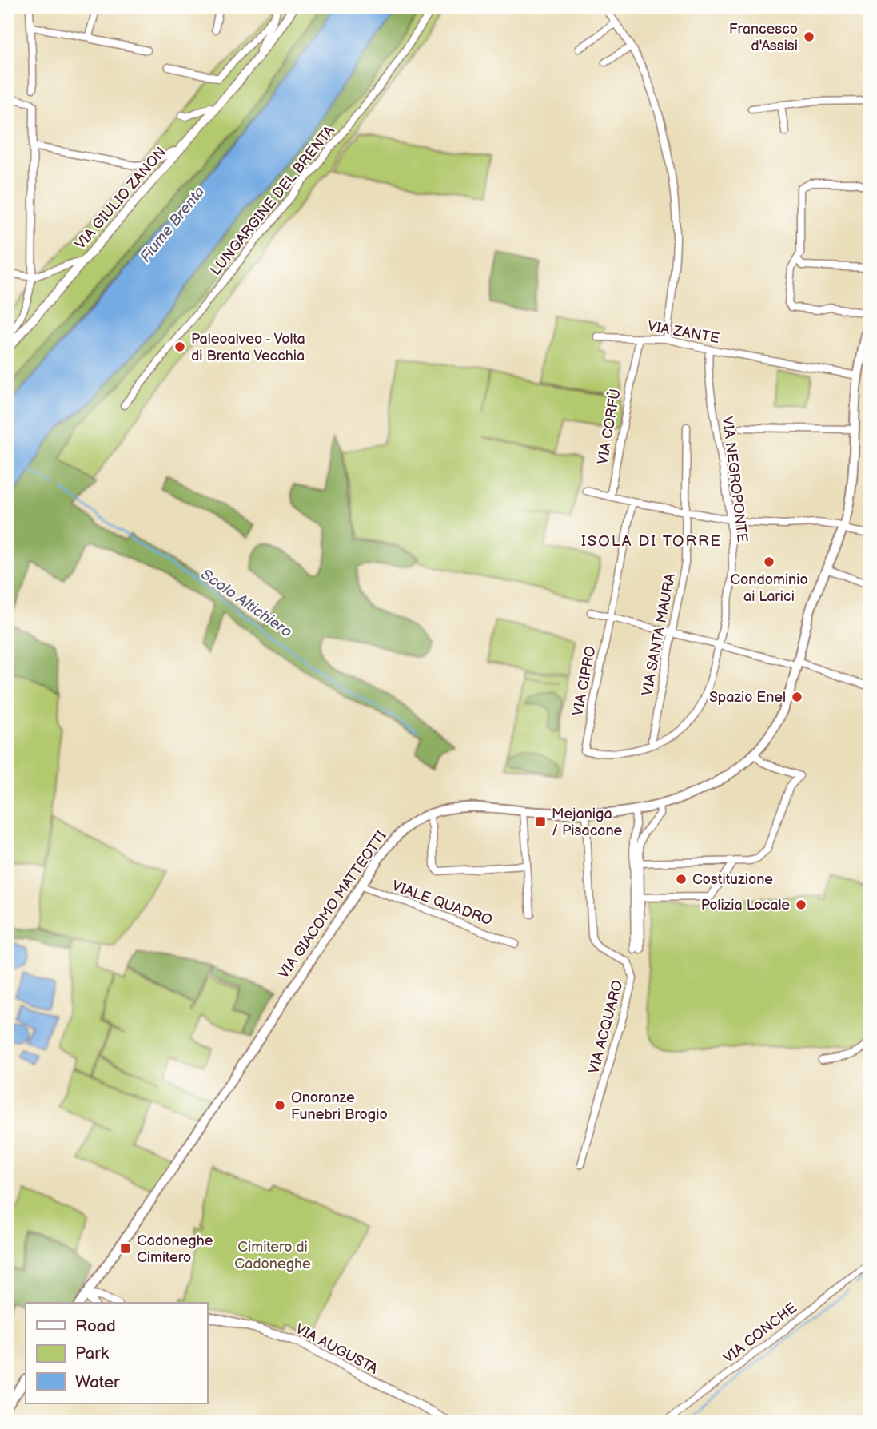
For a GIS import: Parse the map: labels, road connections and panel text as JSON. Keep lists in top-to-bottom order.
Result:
{
  "streets": {
    "main road": ["VIA GIACOMO MATTEOTTI"],
    "street": [
      "VIA GIULIO ZANON",
      "LUNGARGINE DEL BRENTA",
      "VIA ZANTE",
      "VIA CORFÙ",
      "VIA NEGROPONTE",
      "VIA SANTA MAURA",
      "VIA CIPRO",
      "VIALE QUADRO",
      "VIA ACQUARO",
      "VIA CONCHE",
      "VIA AUGUSTA"
    ]
  },
  "crossings": [
    ["VIA ZANTE", "VIA CORFÙ"],
    ["VIA ZANTE", "VIA NEGROPONTE"],
    ["VIA ZANTE", "VIA GIACOMO MATTEOTTI"],
    ["VIA NEGROPONTE", "VIA SANTA MAURA"],
    ["VIA NEGROPONTE", "VIA CIPRO"],
    ["VIALE QUADRO", "VIA GIACOMO MATTEOTTI"],
    ["VIA GIACOMO MATTEOTTI", "VIA ACQUARO"]
  ],
  "districts": ["ISOLA DI TORRE"],
  "water": ["Fiume Brenta", "Scolo Altichiero"],
  "parks": ["Cimitero di Cadoneghe"],
  "places": {
    "other": [
      "Francesco d'Assisi",
      "Paleoalveo - Volta di Brenta Vecchia",
      "Condominio ai Larici",
      "Spazio Enel",
      "Costituzione",
      "Polizia Locale",
      "Onoranze Funebri Brogio"
    ],
    "transit": ["Mejaniga / Pisacane", "Cadoneghe Cimitero"]
  },
  "legend": ["Road", "Park", "Water"]
}
